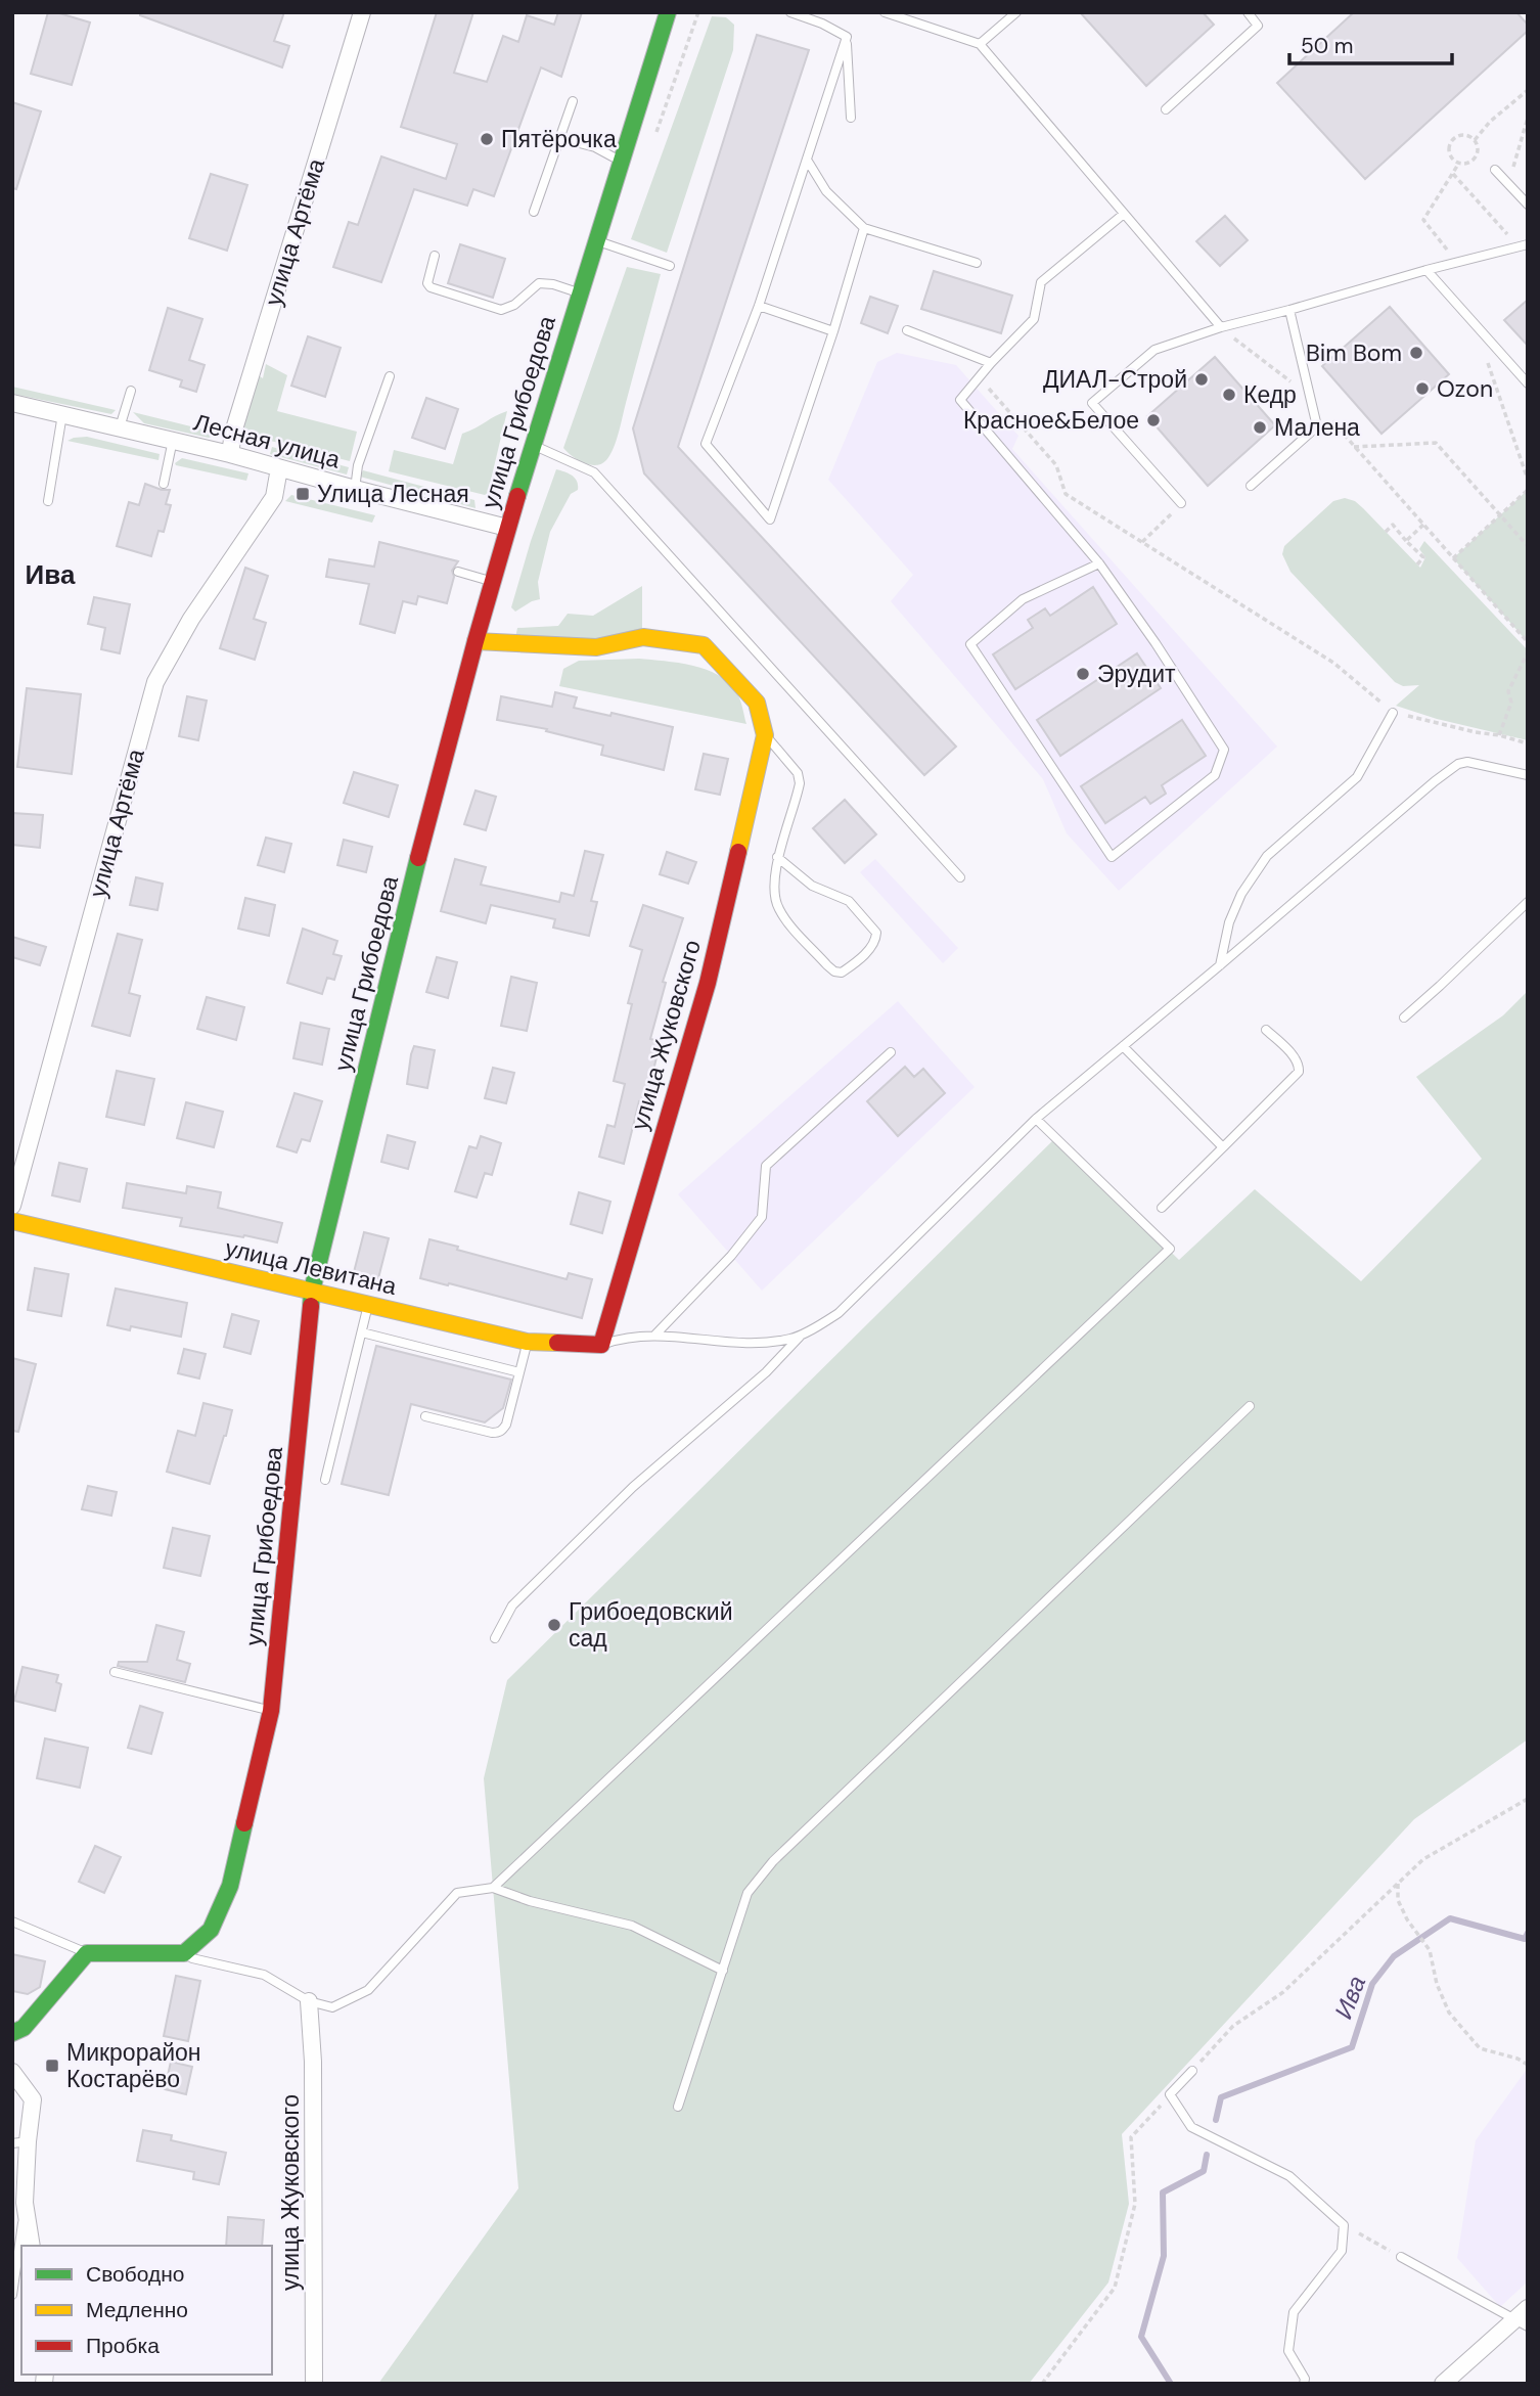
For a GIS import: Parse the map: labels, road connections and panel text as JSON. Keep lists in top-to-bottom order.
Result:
{
  "streets": {
    "street": [
      "улица Артёма",
      "улица Грибоедова",
      "Лесная улица",
      "улица Жуковского",
      "улица Левитана"
    ]
  },
  "crossings": [
    ["улица Артёма", "Лесная улица"],
    ["улица Грибоедова", "Лесная улица"],
    ["улица Грибоедова", "улица Левитана"],
    ["улица Жуковского", "улица Левитана"]
  ],
  "districts": ["Ива"],
  "water": ["Ива"],
  "places": {
    "other": [
      "Пятёрочка",
      "Bim Bom",
      "ДИАЛ-Строй",
      "Ozon",
      "Кедр",
      "Красное&Белое",
      "Малена",
      "Эрудит",
      "Грибоедовский сад"
    ],
    "transit": ["Улица Лесная", "Микрорайон Костарёво"]
  },
  "legend": ["Свободно", "Медленно", "Пробка"],
  "scale_bar": "50 m"
}
